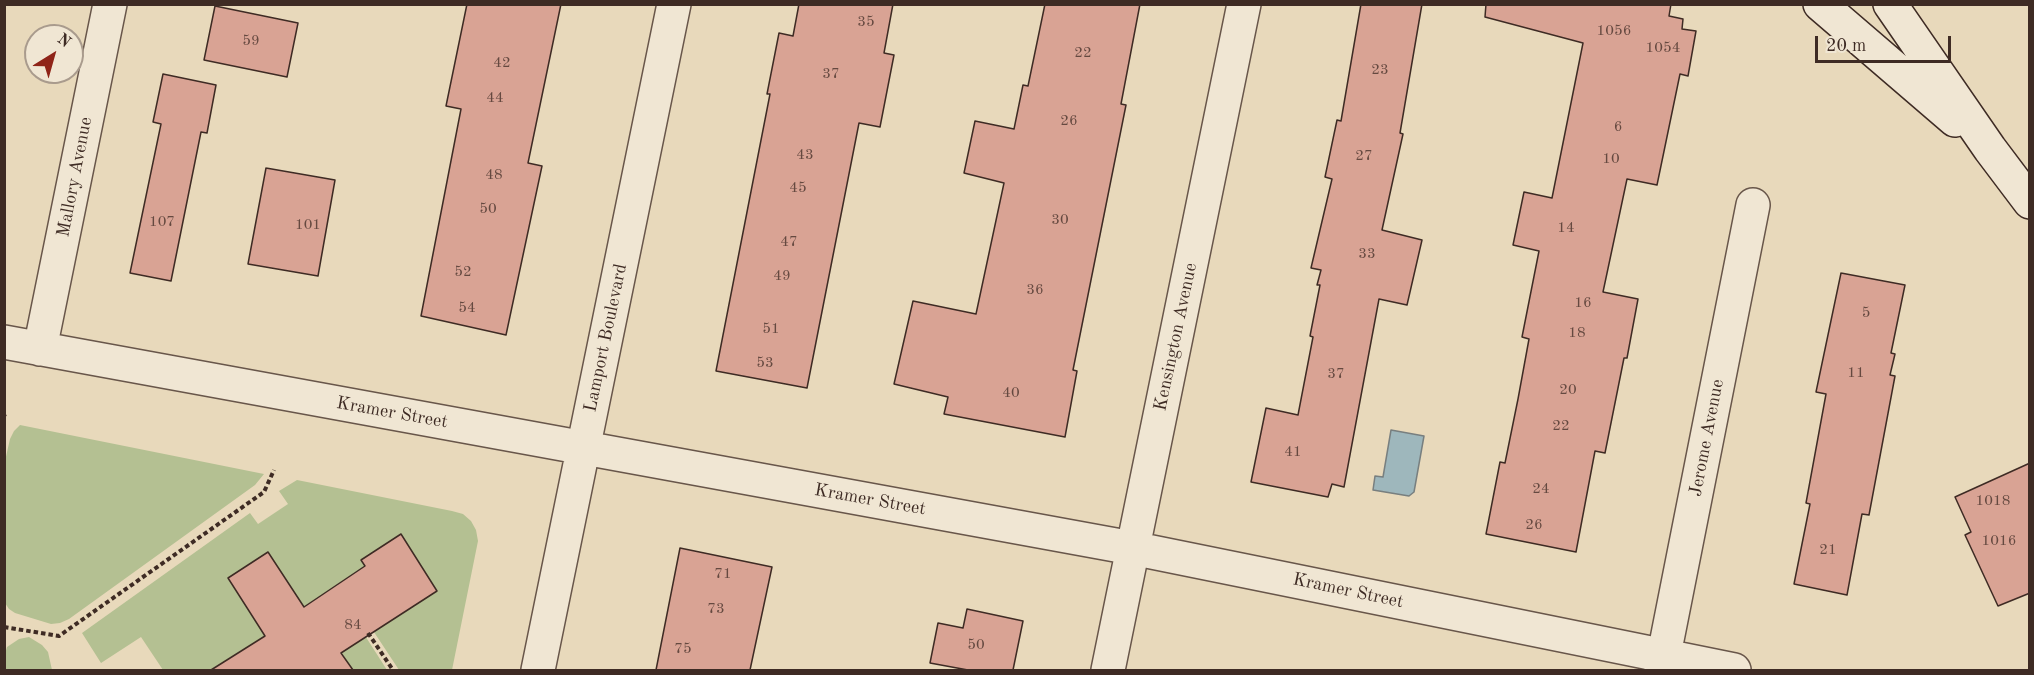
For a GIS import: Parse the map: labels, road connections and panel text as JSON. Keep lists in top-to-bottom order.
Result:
{
  "streets": {
    "street": [
      "Mallory Avenue",
      "Kensington Avenue",
      "Lamport Boulevard",
      "Kramer Street",
      "Jerome Avenue"
    ]
  },
  "crossings": [
    ["Mallory Avenue", "Kramer Street"],
    ["Kensington Avenue", "Kramer Street"],
    ["Lamport Boulevard", "Kramer Street"],
    ["Kramer Street", "Jerome Avenue"]
  ],
  "house_numbers": [
    "35",
    "1056",
    "59",
    "1054",
    "22",
    "42",
    "23",
    "37",
    "44",
    "26",
    "6",
    "43",
    "27",
    "10",
    "48",
    "45",
    "50",
    "30",
    "107",
    "101",
    "14",
    "47",
    "33",
    "52",
    "49",
    "36",
    "16",
    "54",
    "5",
    "51",
    "18",
    "53",
    "11",
    "37",
    "20",
    "40",
    "22",
    "41",
    "24",
    "1018",
    "26",
    "1016",
    "21",
    "71",
    "73",
    "84",
    "50",
    "75"
  ],
  "scale_bar": "20 m",
  "north": "top right"
}
